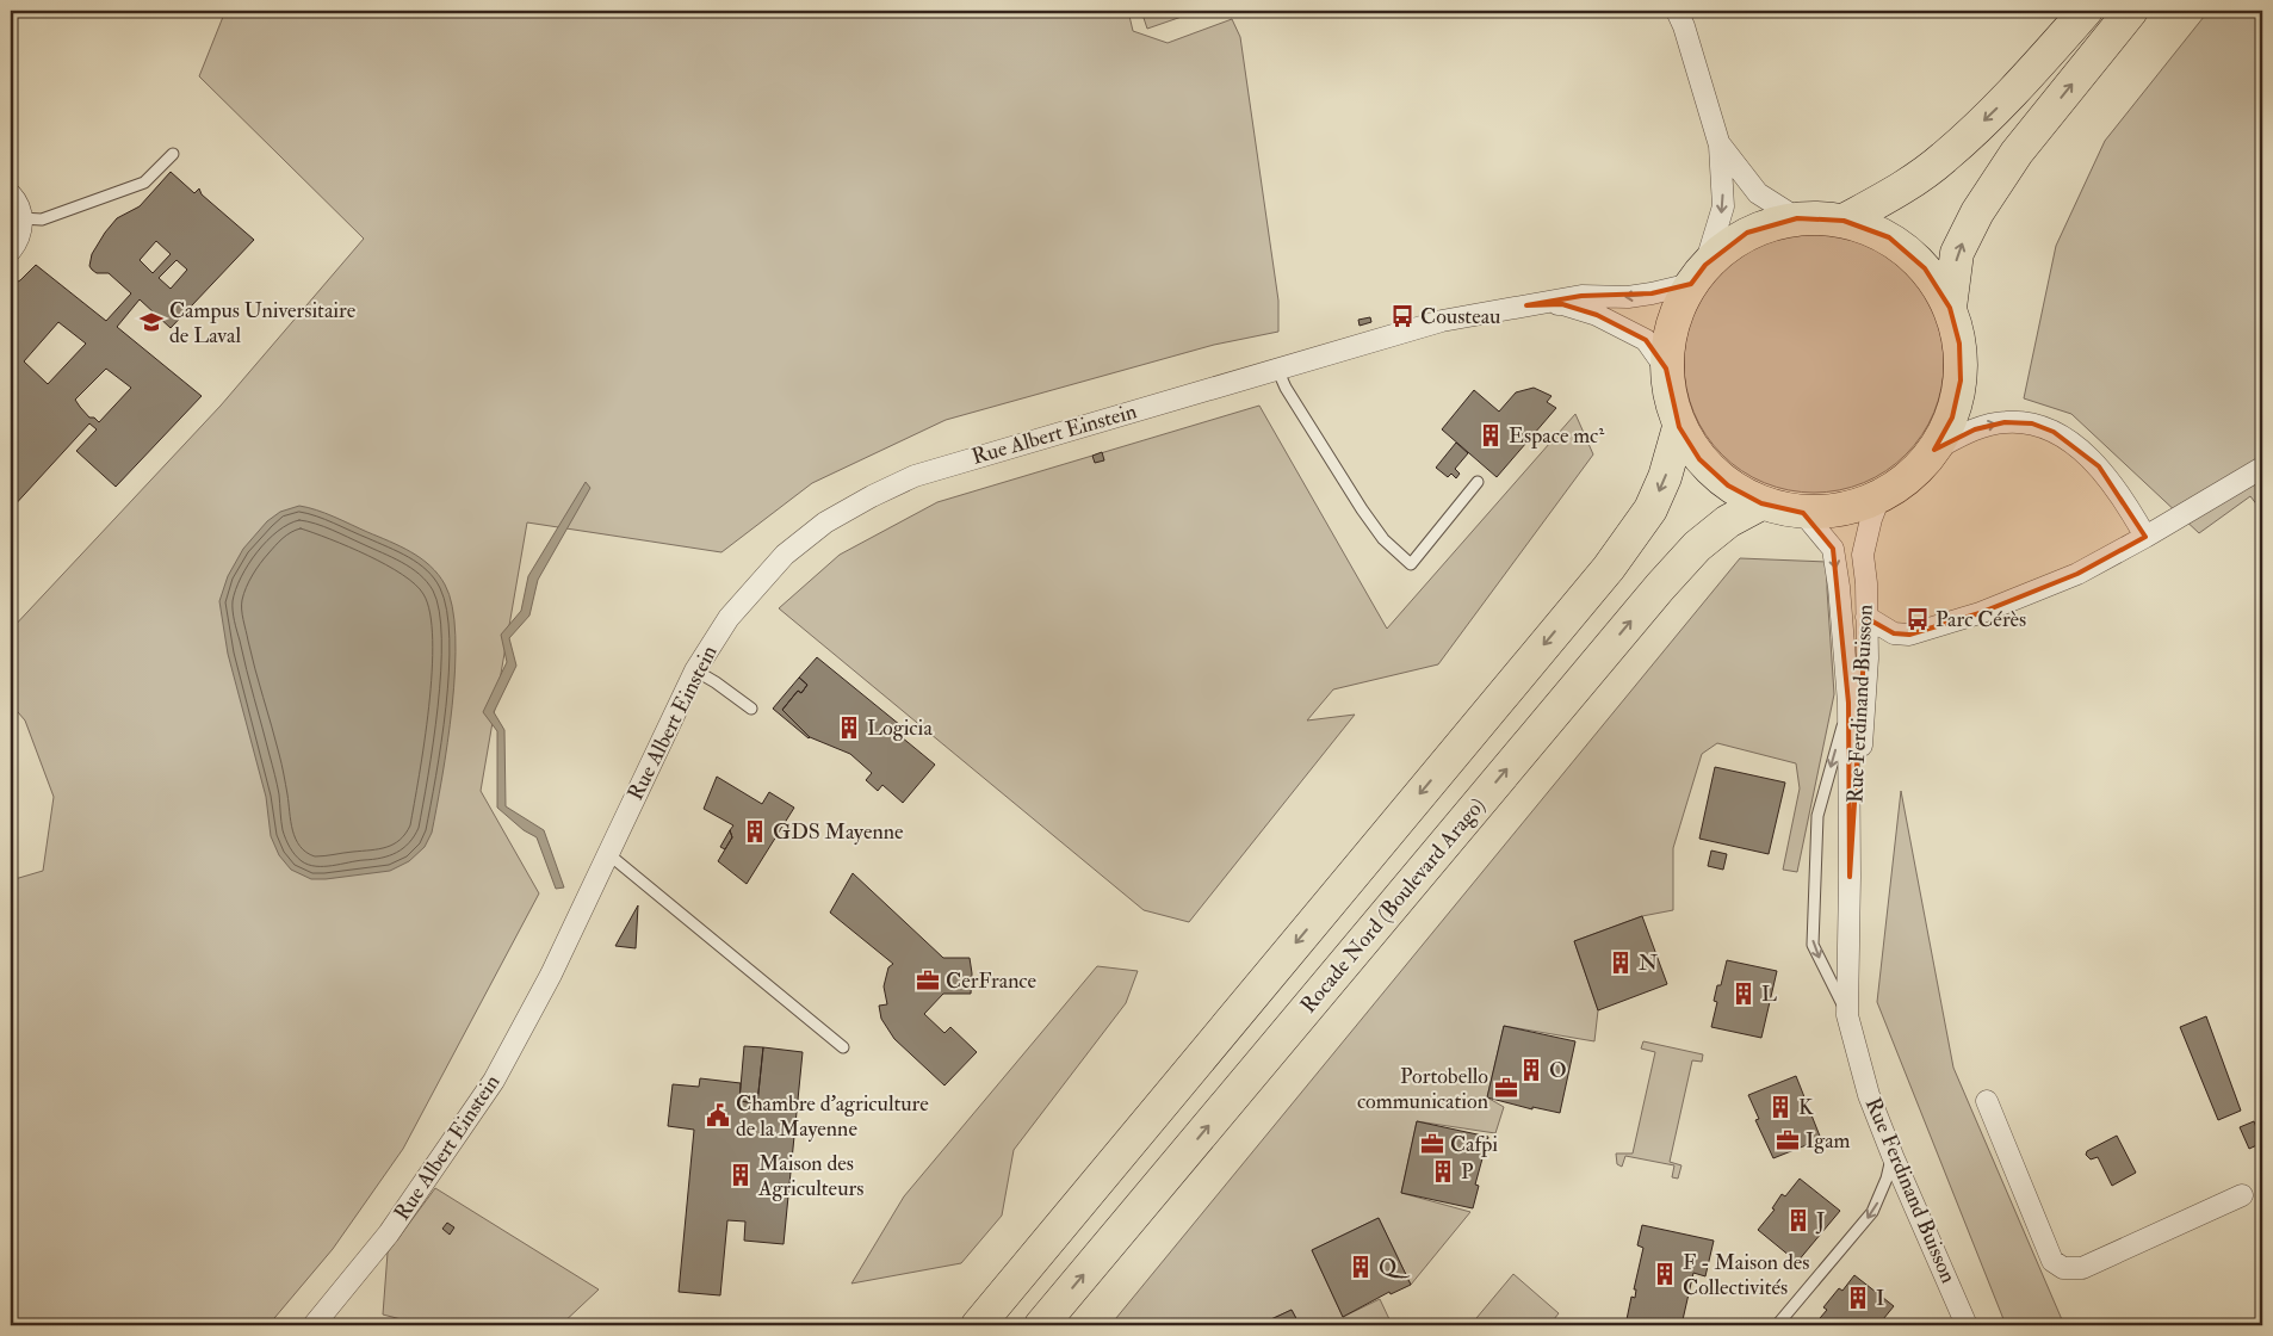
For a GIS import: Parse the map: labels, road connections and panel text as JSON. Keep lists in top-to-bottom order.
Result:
{
  "streets": {
    "main road": ["Rocade Nord (Boulevard Arago)"],
    "street": ["Rue Albert Einstein", "Rue Ferdinand Buisson"]
  },
  "places": {
    "bus stop": ["Cousteau", "Parc Cérès"],
    "school or university": ["Campus Universitaire de Laval"],
    "building": [
      "Espace mc²",
      "Logicia",
      "GDS Mayenne",
      "N",
      "L",
      "O",
      "K",
      "P",
      "Maison des Agriculteurs",
      "J",
      "Q",
      "F - Maison des Collectivités",
      "I"
    ],
    "office": [
      "CerFrance",
      "Portobello communication",
      "Igam",
      "Cafpi"
    ],
    "public building": ["Chambre d'agriculture de la Mayenne"]
  }
}
